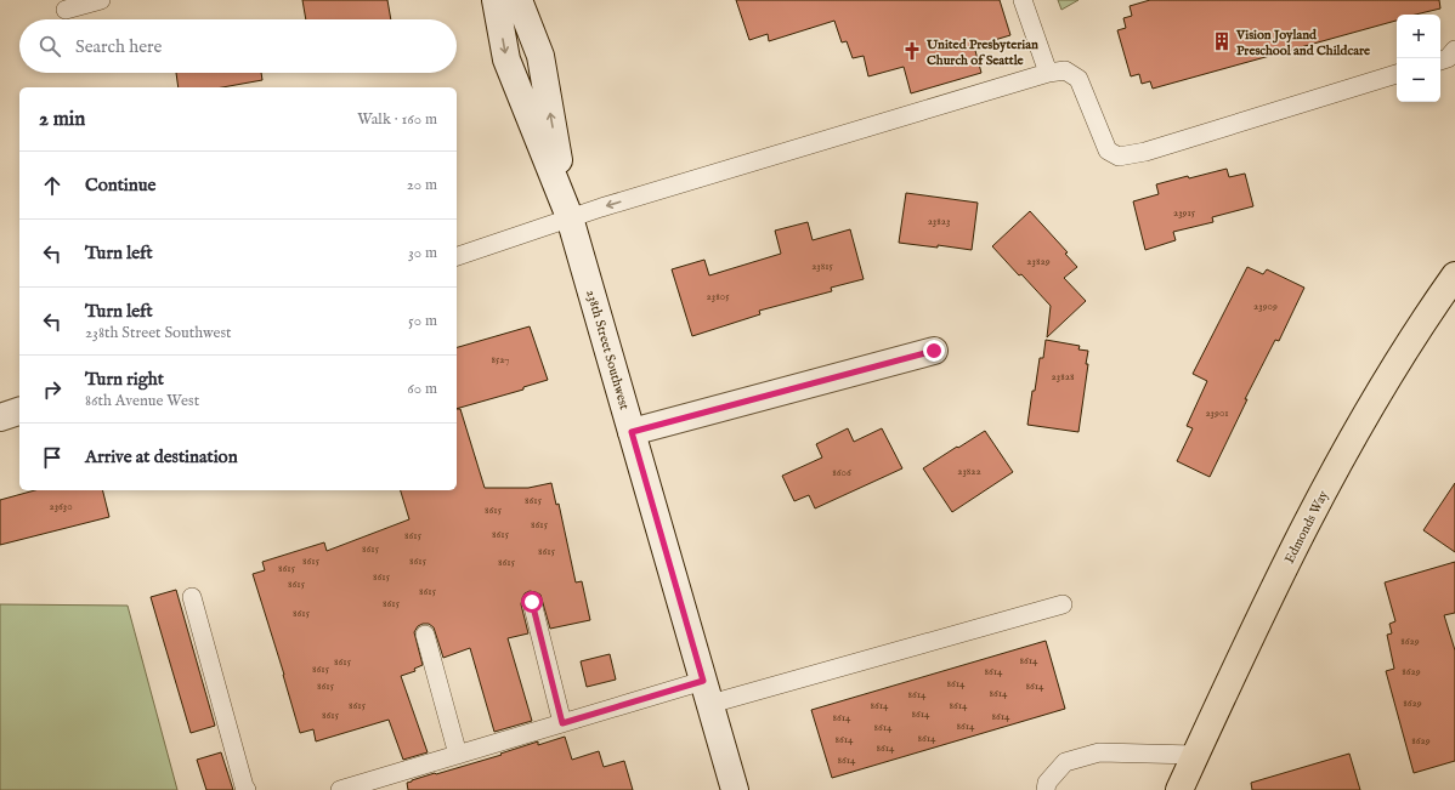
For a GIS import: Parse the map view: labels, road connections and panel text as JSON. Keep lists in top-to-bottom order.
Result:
{
  "streets": {
    "main road": ["Edmonds Way"],
    "street": ["238th Street Southwest"]
  },
  "places": {
    "building": ["Vision Joyland Preschool and Childcare"],
    "church": ["United Presbyterian Church of Seattle"]
  },
  "house_numbers": [
    "23915",
    "23823",
    "23829",
    "23815",
    "23805",
    "23909",
    "8527",
    "23828",
    "23901",
    "23822",
    "8606",
    "8615",
    "23630",
    "8615",
    "8615",
    "8615",
    "8615",
    "8615",
    "8615",
    "8615",
    "8615",
    "8615",
    "8615",
    "8615",
    "8615",
    "8615",
    "8615",
    "8615",
    "8629",
    "8614",
    "8615",
    "8615",
    "8614",
    "8629",
    "8614",
    "8615",
    "8614",
    "8614",
    "8614",
    "8629",
    "8615",
    "8614",
    "8614",
    "8614",
    "8615",
    "8614",
    "8614",
    "8614",
    "8614",
    "8614",
    "8614",
    "8629",
    "8614",
    "8614"
  ],
  "page": {
    "map_buttons": ["+", "−"],
    "search": "Search here",
    "heading": ["2 min", "Walk · 160 m"],
    "list": [
      ["Continue", "20 m"],
      ["Turn left", "30 m"],
      ["Turn left", "238th Street Southwest", "50 m"],
      ["Turn right", "86th Avenue West", "60 m"],
      "Arrive at destination"
    ]
  }
}
